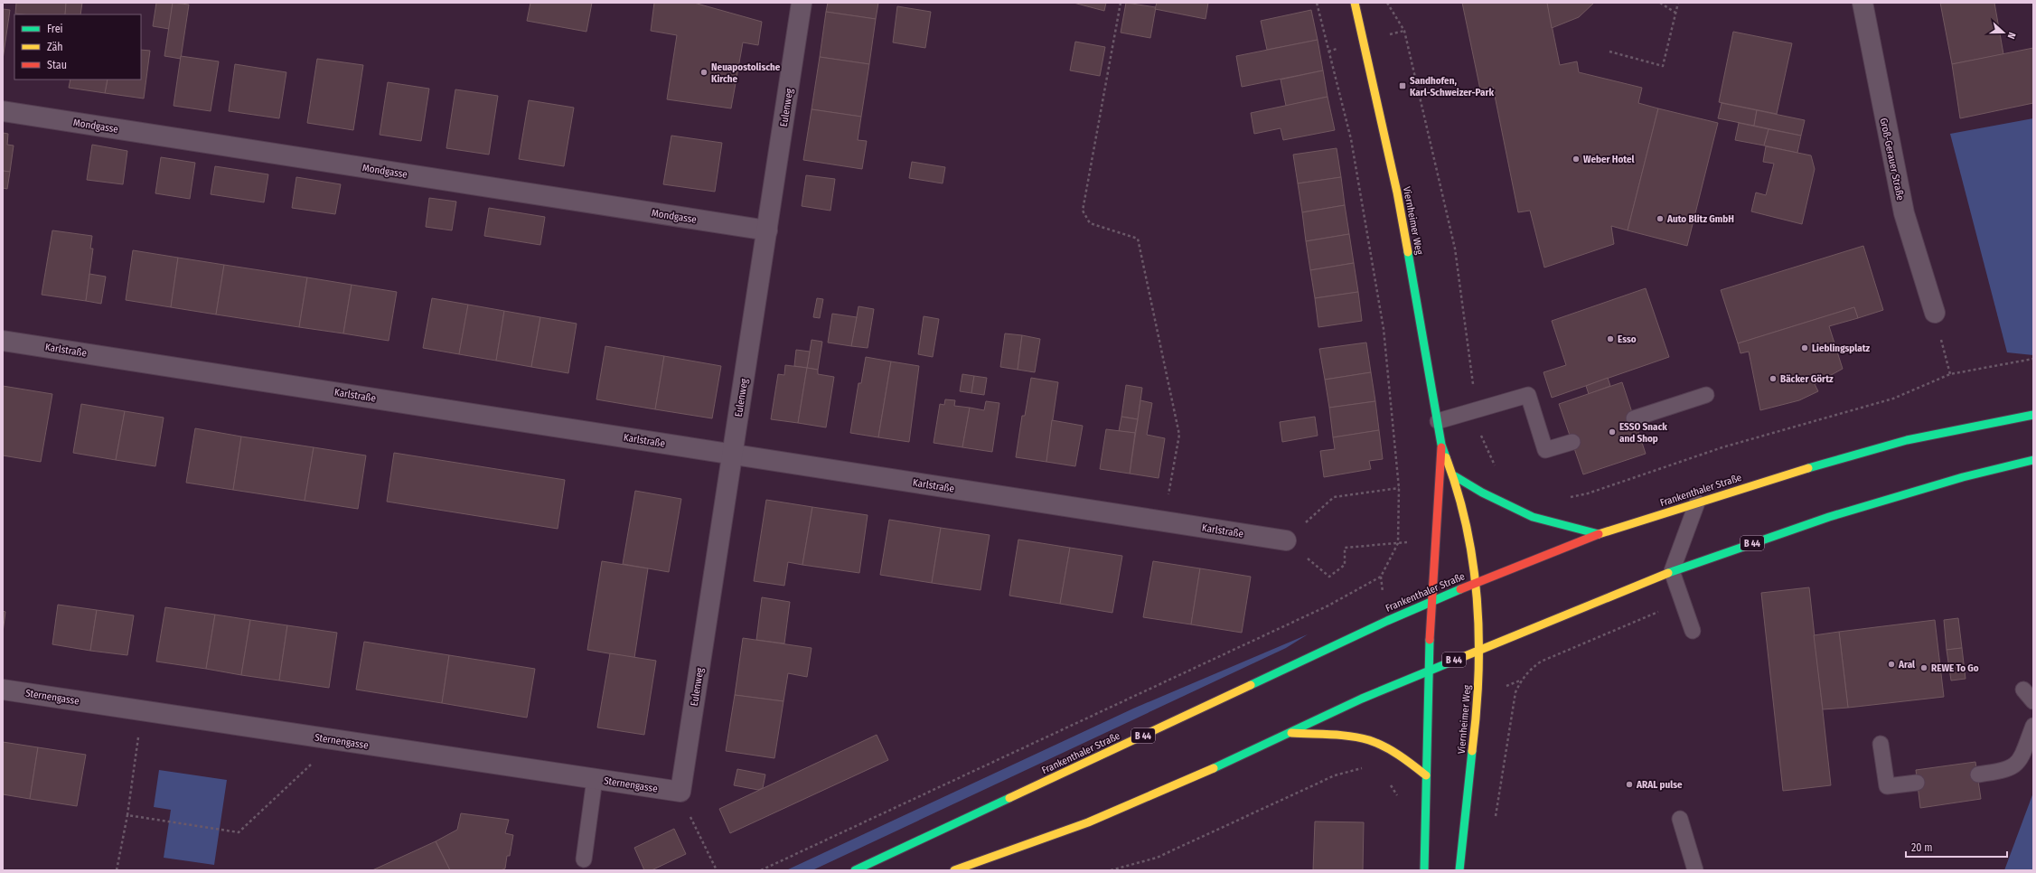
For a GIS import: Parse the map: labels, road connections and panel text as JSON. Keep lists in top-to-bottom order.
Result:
{
  "streets": {
    "main road": ["Viernheimer Weg", "Frankenthaler Straße", "B 44"],
    "street": [
      "Eulenweg",
      "Mondgasse",
      "Groß-Gerauer Straße",
      "Karlstraße",
      "Sternengasse"
    ]
  },
  "crossings": [
    ["Eulenweg", "Mondgasse"],
    ["Eulenweg", "Karlstraße"],
    ["Eulenweg", "Sternengasse"],
    ["Viernheimer Weg", "Frankenthaler Straße"],
    ["Viernheimer Weg", "B 44"]
  ],
  "places": {
    "other": [
      "Neuapostolische Kirche",
      "Weber Hotel",
      "Auto Blitz GmbH",
      "Esso",
      "Lieblingsplatz",
      "Bäcker Görtz",
      "ESSO Snack and Shop",
      "Aral",
      "REWE To Go",
      "ARAL pulse"
    ],
    "transit": ["Sandhofen, Karl-Schweizer-Park"]
  },
  "legend": ["Frei", "Zäh", "Stau"],
  "scale_bar": "20 m",
  "north": "right"
}
